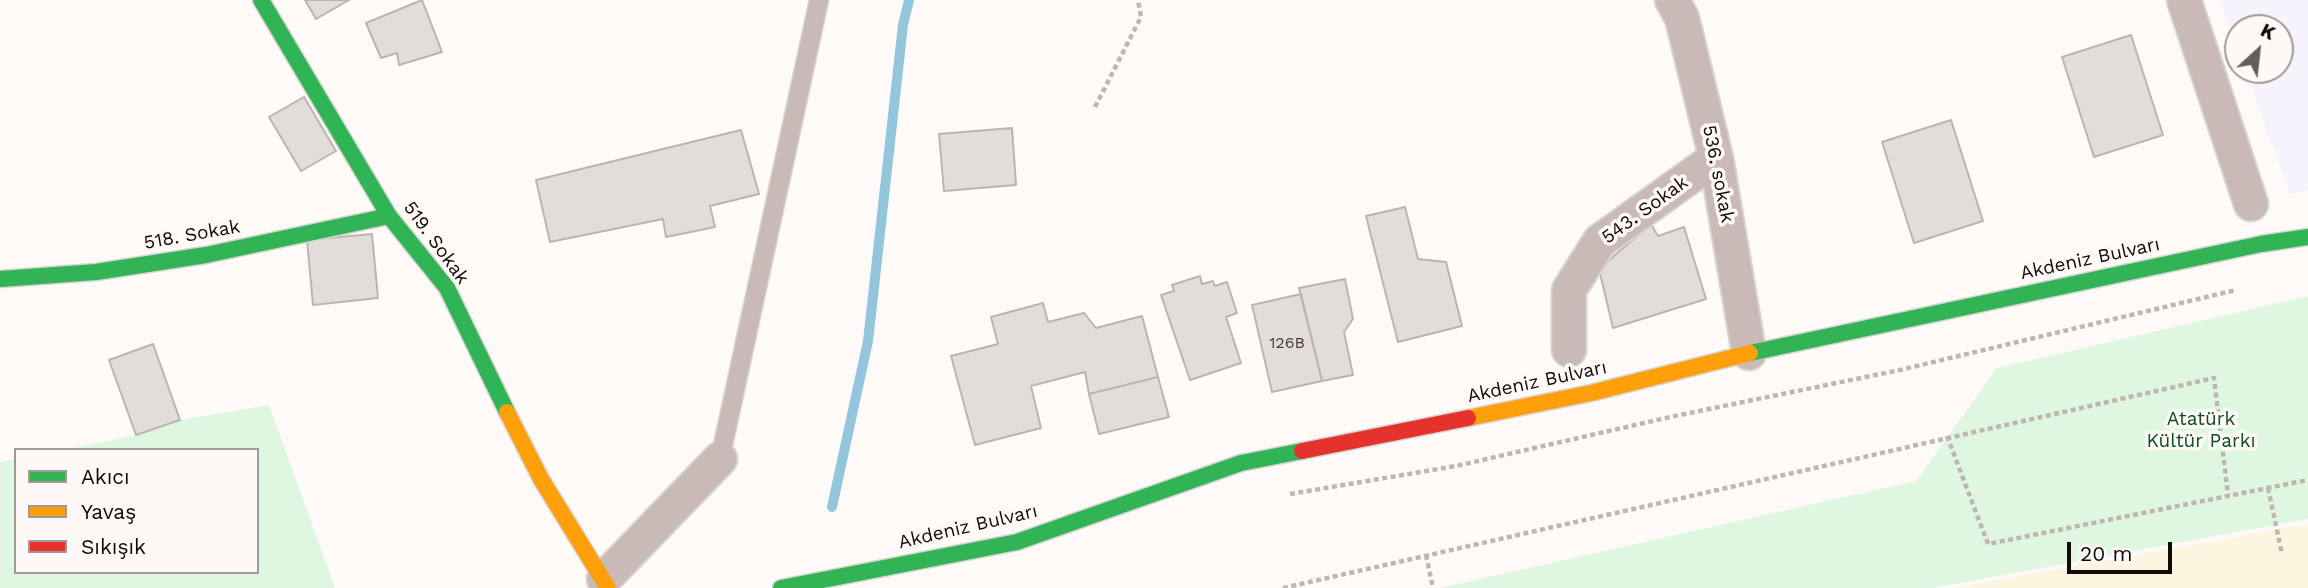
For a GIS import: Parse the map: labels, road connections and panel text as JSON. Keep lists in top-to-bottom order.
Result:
{
  "streets": {
    "main road": ["518. Sokak", "519. Sokak", "Akdeniz Bulvarı"],
    "street": ["536. sokak", "543. Sokak"]
  },
  "crossings": [
    ["536. sokak", "543. Sokak"],
    ["536. sokak", "Akdeniz Bulvarı"],
    ["518. Sokak", "519. Sokak"]
  ],
  "parks": ["Atatürk Kültür Parkı"],
  "house_numbers": ["126B"],
  "legend": ["Akıcı", "Yavaş", "Sıkışık"],
  "scale_bar": "20 m",
  "north": "top right"
}
